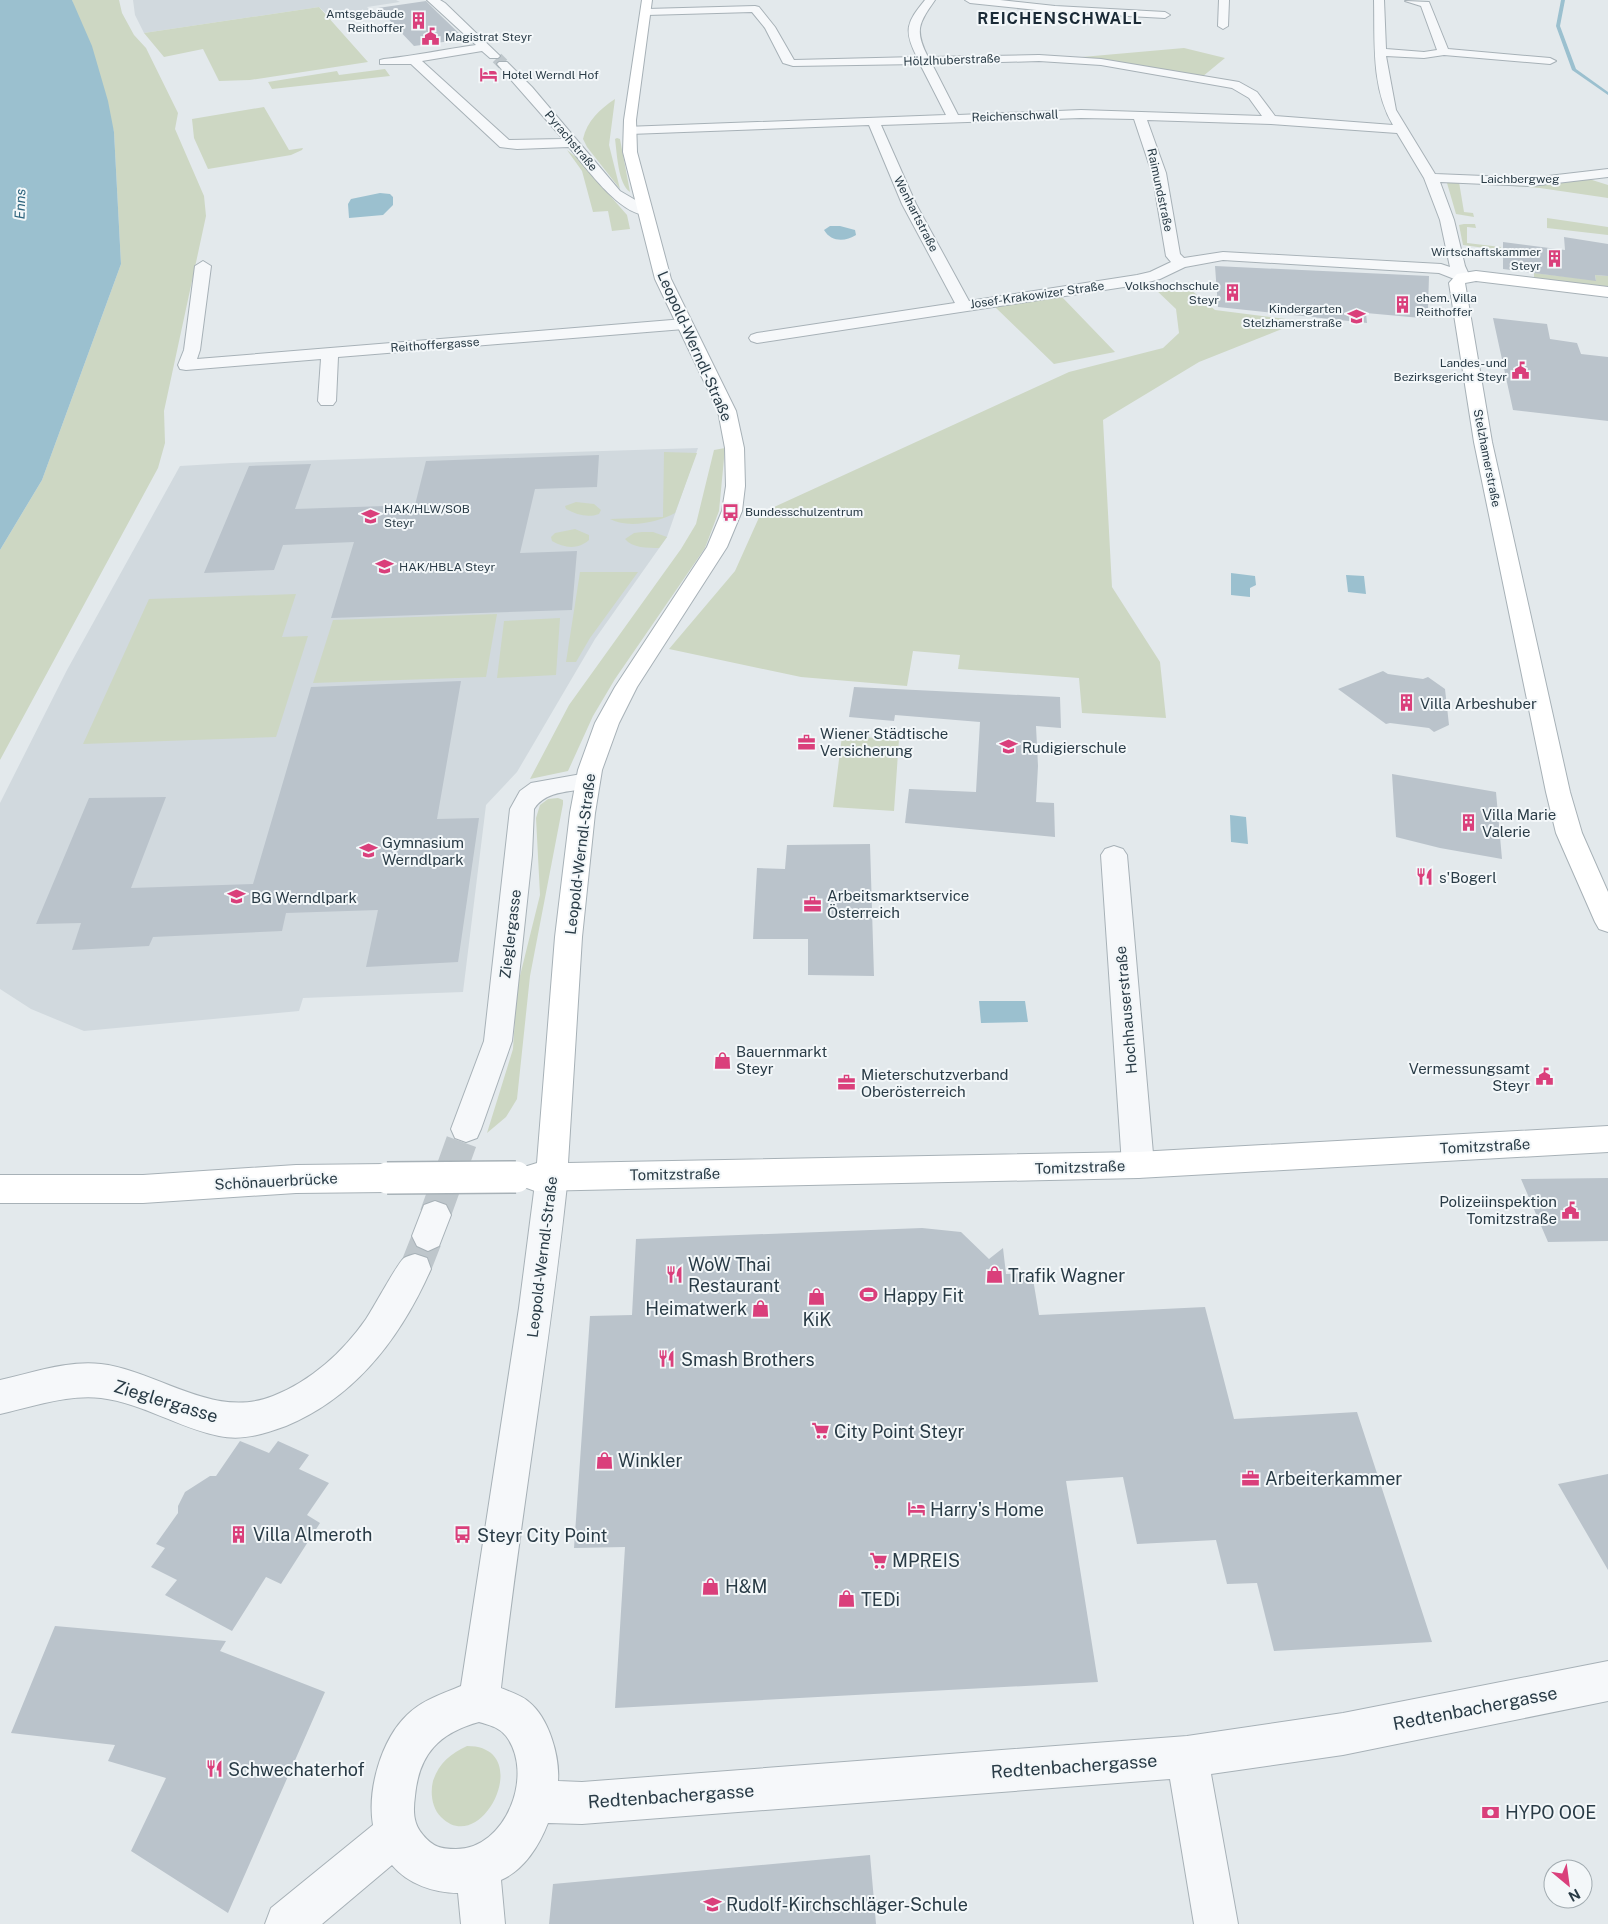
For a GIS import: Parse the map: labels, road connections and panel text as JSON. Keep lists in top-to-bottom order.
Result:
{
  "streets": {
    "street": [
      "Hölzlhuberstraße",
      "Reichenschwall",
      "Pyrachstraße",
      "Laichbergweg",
      "Raimundstraße",
      "Wenhartstraße",
      "Josef-Krakowizer Straße",
      "Reithoffergasse",
      "Leopold-Werndl-Straße",
      "Stelzhamerstraße",
      "Zieglergasse",
      "Hochhauserstraße",
      "Tomitzstraße",
      "Schönauerbrücke",
      "Redtenbachergasse"
    ]
  },
  "crossings": [
    ["Hölzlhuberstraße", "Reichenschwall"],
    ["Hölzlhuberstraße", "Leopold-Werndl-Straße"],
    ["Reichenschwall", "Raimundstraße"],
    ["Reichenschwall", "Wenhartstraße"],
    ["Reichenschwall", "Leopold-Werndl-Straße"],
    ["Reichenschwall", "Stelzhamerstraße"],
    ["Pyrachstraße", "Leopold-Werndl-Straße"],
    ["Laichbergweg", "Stelzhamerstraße"],
    ["Raimundstraße", "Josef-Krakowizer Straße"],
    ["Wenhartstraße", "Josef-Krakowizer Straße"],
    ["Josef-Krakowizer Straße", "Stelzhamerstraße"],
    ["Reithoffergasse", "Leopold-Werndl-Straße"],
    ["Leopold-Werndl-Straße", "Zieglergasse"],
    ["Leopold-Werndl-Straße", "Tomitzstraße"],
    ["Leopold-Werndl-Straße", "Schönauerbrücke"],
    ["Leopold-Werndl-Straße", "Redtenbachergasse"],
    ["Hochhauserstraße", "Tomitzstraße"],
    ["Tomitzstraße", "Schönauerbrücke"]
  ],
  "districts": ["REICHENSCHWALL"],
  "water": ["Enns"],
  "places": {
    "building": [
      "Amtsgebäude Reithoffer",
      "Wirtschaftskammer Steyr",
      "Volkshochschule Steyr",
      "ehem. Villa Reithoffer",
      "Villa Arbeshuber",
      "Villa Marie Valerie",
      "Villa Almeroth"
    ],
    "public building": [
      "Magistrat Steyr",
      "Landes- und Bezirksgericht Steyr",
      "Vermessungsamt Steyr",
      "Polizeiinspektion Tomitzstraße"
    ],
    "hotel": ["Hotel Werndl Hof", "Harry's Home"],
    "school or university": [
      "Kindergarten Stelzhamerstraße",
      "HAK/HLW/SOB Steyr",
      "HAK/HBLA Steyr",
      "Rudigierschule",
      "Gymnasium Werndlpark",
      "BG Werndlpark",
      "Rudolf-Kirchschläger-Schule"
    ],
    "bus stop": ["Bundesschulzentrum", "Steyr City Point"],
    "office": [
      "Wiener Städtische Versicherung",
      "Arbeitsmarktservice Österreich",
      "Mieterschutzverband Oberösterreich",
      "Arbeiterkammer"
    ],
    "restaurant": [
      "s'Bogerl",
      "WoW Thai Restaurant",
      "Smash Brothers",
      "Schwechaterhof"
    ],
    "shop": [
      "Bauernmarkt Steyr",
      "Trafik Wagner",
      "KiK",
      "Heimatwerk",
      "Winkler",
      "H&M",
      "TEDi"
    ],
    "sports": ["Happy Fit"],
    "supermarket": ["City Point Steyr", "MPREIS"],
    "bank": ["HYPO OOE"]
  },
  "north": "bottom right"
}
